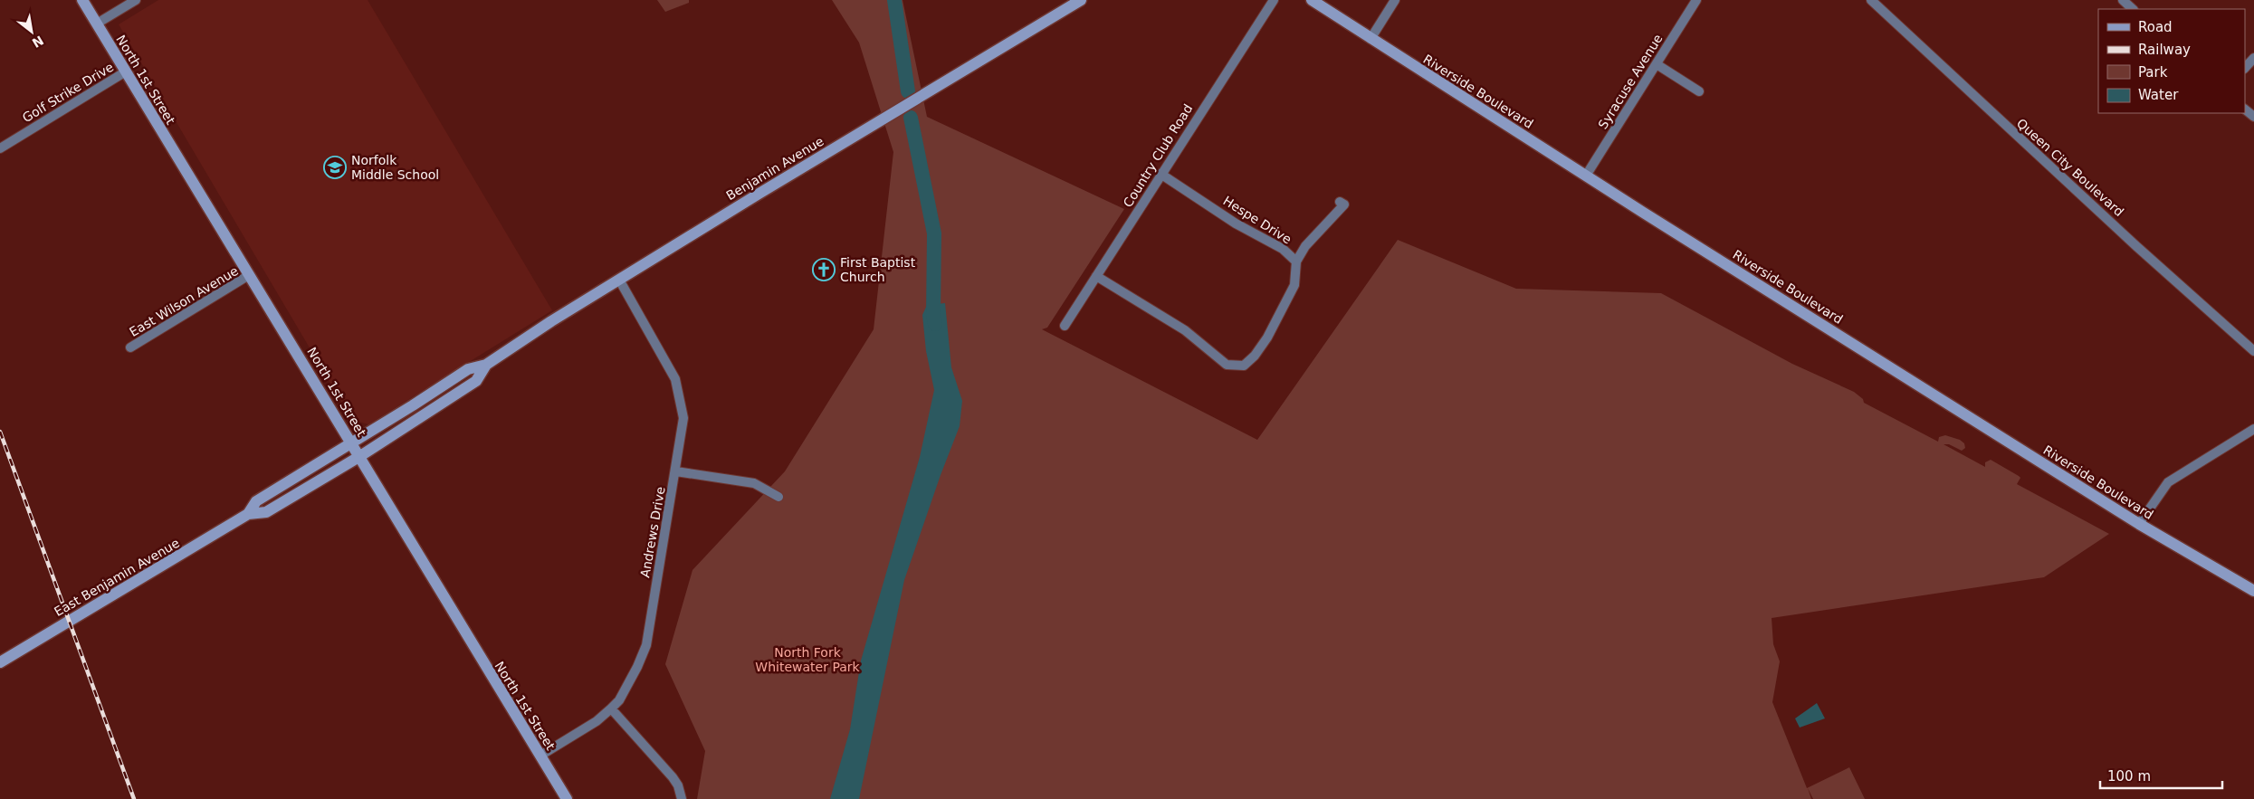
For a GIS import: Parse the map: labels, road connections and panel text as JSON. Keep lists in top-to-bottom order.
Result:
{
  "streets": {
    "main road": [
      "North 1st Street",
      "Riverside Boulevard",
      "Benjamin Avenue",
      "East Benjamin Avenue"
    ],
    "street": [
      "Syracuse Avenue",
      "Golf Strike Drive",
      "Country Club Road",
      "Queen City Boulevard",
      "Hespe Drive",
      "East Wilson Avenue",
      "Andrews Drive"
    ]
  },
  "crossings": [
    ["North 1st Street", "Golf Strike Drive"],
    ["North 1st Street", "Benjamin Avenue"],
    ["North 1st Street", "East Wilson Avenue"],
    ["North 1st Street", "Andrews Drive"],
    ["North 1st Street", "East Benjamin Avenue"],
    ["Syracuse Avenue", "Riverside Boulevard"],
    ["Country Club Road", "Hespe Drive"],
    ["Benjamin Avenue", "Andrews Drive"],
    ["Benjamin Avenue", "East Benjamin Avenue"]
  ],
  "parks": ["North Fork Whitewater Park"],
  "places": {
    "school or university": ["Norfolk Middle School"],
    "church": ["First Baptist Church"]
  },
  "legend": [
    "Road",
    "Railway",
    "Park",
    "Water"
  ],
  "scale_bar": "100 m",
  "north": "bottom right"
}
